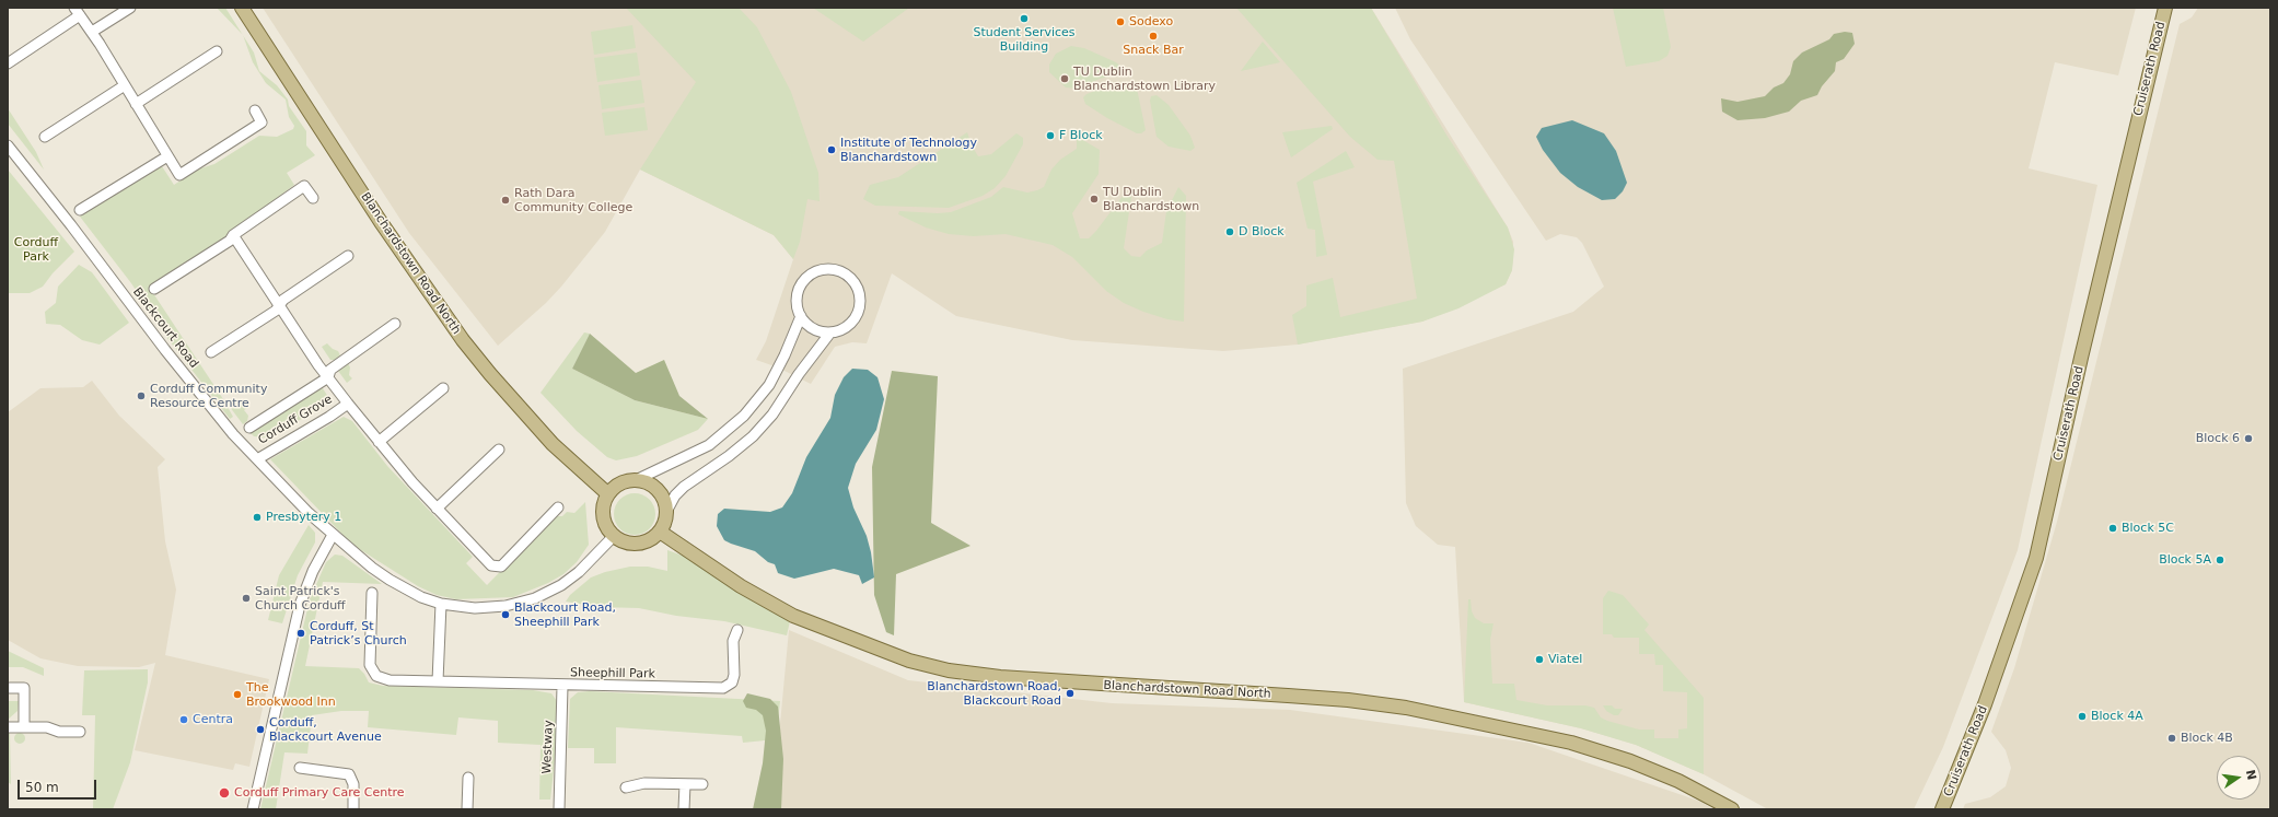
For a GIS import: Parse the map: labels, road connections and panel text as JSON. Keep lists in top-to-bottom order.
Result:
{
  "streets": {
    "main road": ["Cruiserath Road", "Blanchardstown Road North"],
    "street": [
      "Blackcourt Road",
      "Corduff Grove",
      "Sheephill Park",
      "Westway"
    ]
  },
  "crossings": [
    ["Blanchardstown Road North", "Blackcourt Road"],
    ["Blackcourt Road", "Corduff Grove"],
    ["Sheephill Park", "Westway"]
  ],
  "parks": ["Corduff Park"],
  "places": [
    "Student Services Building",
    "Sodexo",
    "Snack Bar",
    "TU Dublin Blanchardstown Library",
    "F Block",
    "Institute of Technology Blanchardstown",
    "TU Dublin Blanchardstown",
    "Rath Dara Community College",
    "D Block",
    "Corduff Community Resource Centre",
    "Block 6",
    "Presbytery 1",
    "Block 5C",
    "Block 5A",
    "Saint Patrick's Church Corduff",
    "Blackcourt Road, Sheephill Park",
    "Corduff, St Patrick’s Church",
    "Viatel",
    "Blanchardstown Road, Blackcourt Road",
    "The Brookwood Inn",
    "Block 4A",
    "Centra",
    "Corduff, Blackcourt Avenue",
    "Block 4B",
    "Corduff Primary Care Centre"
  ],
  "scale_bar": "50 m",
  "north": "right"
}
